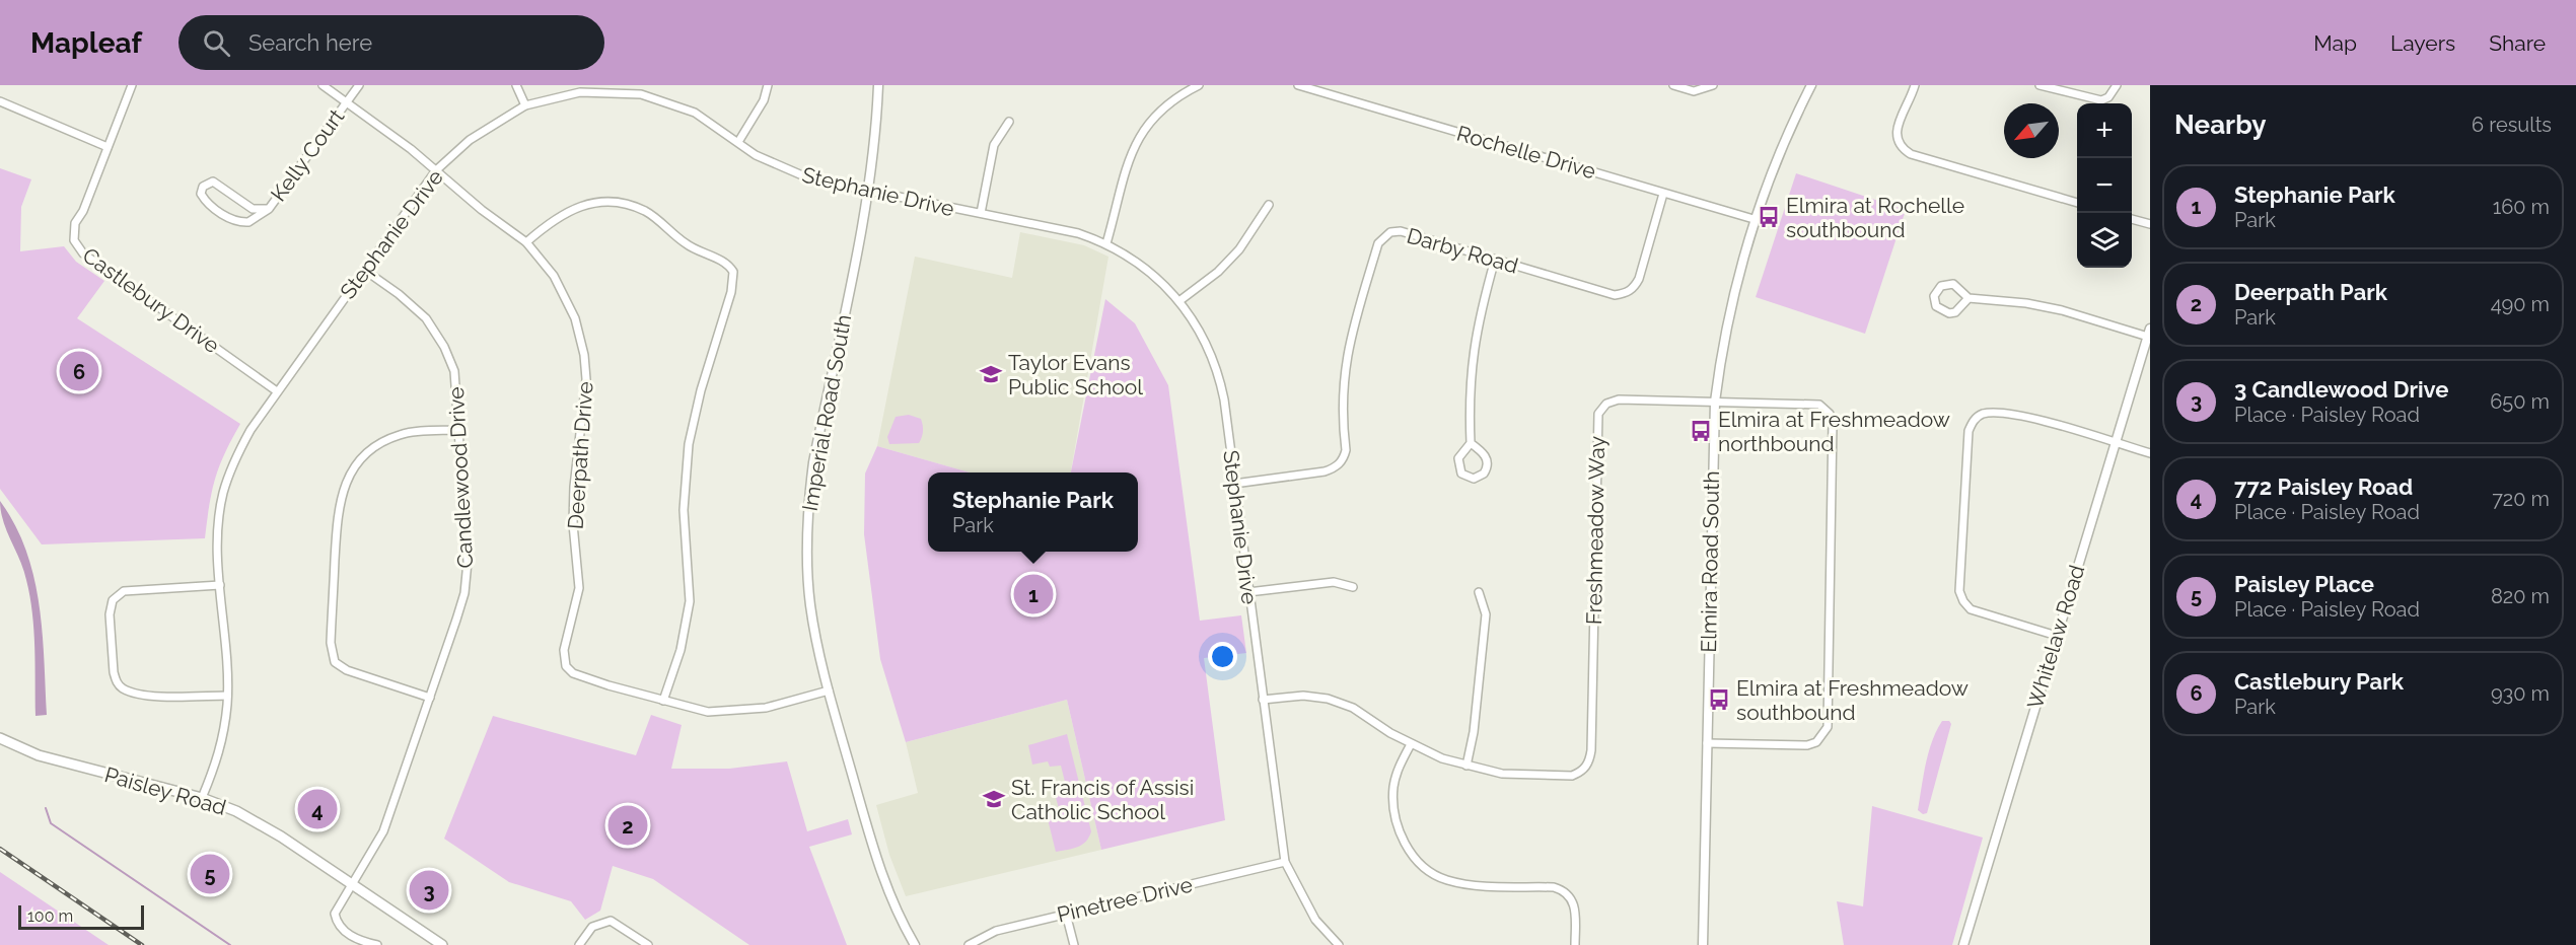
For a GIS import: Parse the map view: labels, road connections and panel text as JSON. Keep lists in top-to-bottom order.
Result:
{
  "streets": {
    "main road": ["Paisley Road"],
    "street": [
      "Rochelle Drive",
      "Kelly Court",
      "Stephanie Drive",
      "Darby Road",
      "Castlebury Drive",
      "Imperial Road South",
      "Deerpath Drive",
      "Candlewood Drive",
      "Freshmeadow Way",
      "Elmira Road South",
      "Whitelaw Road",
      "Pinetree Drive"
    ]
  },
  "crossings": [
    ["Rochelle Drive", "Darby Road"],
    ["Rochelle Drive", "Elmira Road South"],
    ["Kelly Court", "Deerpath Drive"],
    ["Stephanie Drive", "Darby Road"],
    ["Stephanie Drive", "Castlebury Drive"],
    ["Stephanie Drive", "Imperial Road South"],
    ["Stephanie Drive", "Deerpath Drive"],
    ["Stephanie Drive", "Candlewood Drive"],
    ["Stephanie Drive", "Freshmeadow Way"],
    ["Stephanie Drive", "Paisley Road"],
    ["Stephanie Drive", "Pinetree Drive"],
    ["Imperial Road South", "Deerpath Drive"],
    ["Candlewood Drive", "Paisley Road"],
    ["Freshmeadow Way", "Elmira Road South"]
  ],
  "places": {
    "bus stop": ["Elmira at Rochelle southbound", "Elmira at Freshmeadow northbound", "Elmira at Freshmeadow southbound"],
    "school or university": ["Taylor Evans Public School", "St. Francis of Assisi Catholic School"]
  },
  "scale_bar": "100 m",
  "north": "bottom left",
  "page": {
    "header": "Mapleaf",
    "search": "Search here",
    "nav": ["Map", "Layers", "Share"],
    "heading": ["Nearby", "6 results"],
    "map_buttons": ["+", "−"],
    "list": [
      {
        "mark": "1",
        "name": "Stephanie Park",
        "note": "Park",
        "value": "160 m"
      },
      {
        "mark": "2",
        "name": "Deerpath Park",
        "note": "Park",
        "value": "490 m"
      },
      {
        "mark": "3",
        "name": "3 Candlewood Drive",
        "note": "Place · Paisley Road",
        "value": "650 m"
      },
      {
        "mark": "4",
        "name": "772 Paisley Road",
        "note": "Place · Paisley Road",
        "value": "720 m"
      },
      {
        "mark": "5",
        "name": "Paisley Place",
        "note": "Place · Paisley Road",
        "value": "820 m"
      },
      {
        "mark": "6",
        "name": "Castlebury Park",
        "note": "Park",
        "value": "930 m"
      }
    ],
    "pins": [
      "6",
      "1",
      "4",
      "2",
      "5",
      "3"
    ],
    "popup": ["Stephanie Park", "Park"],
    "scale": "100 m"
  }
}
